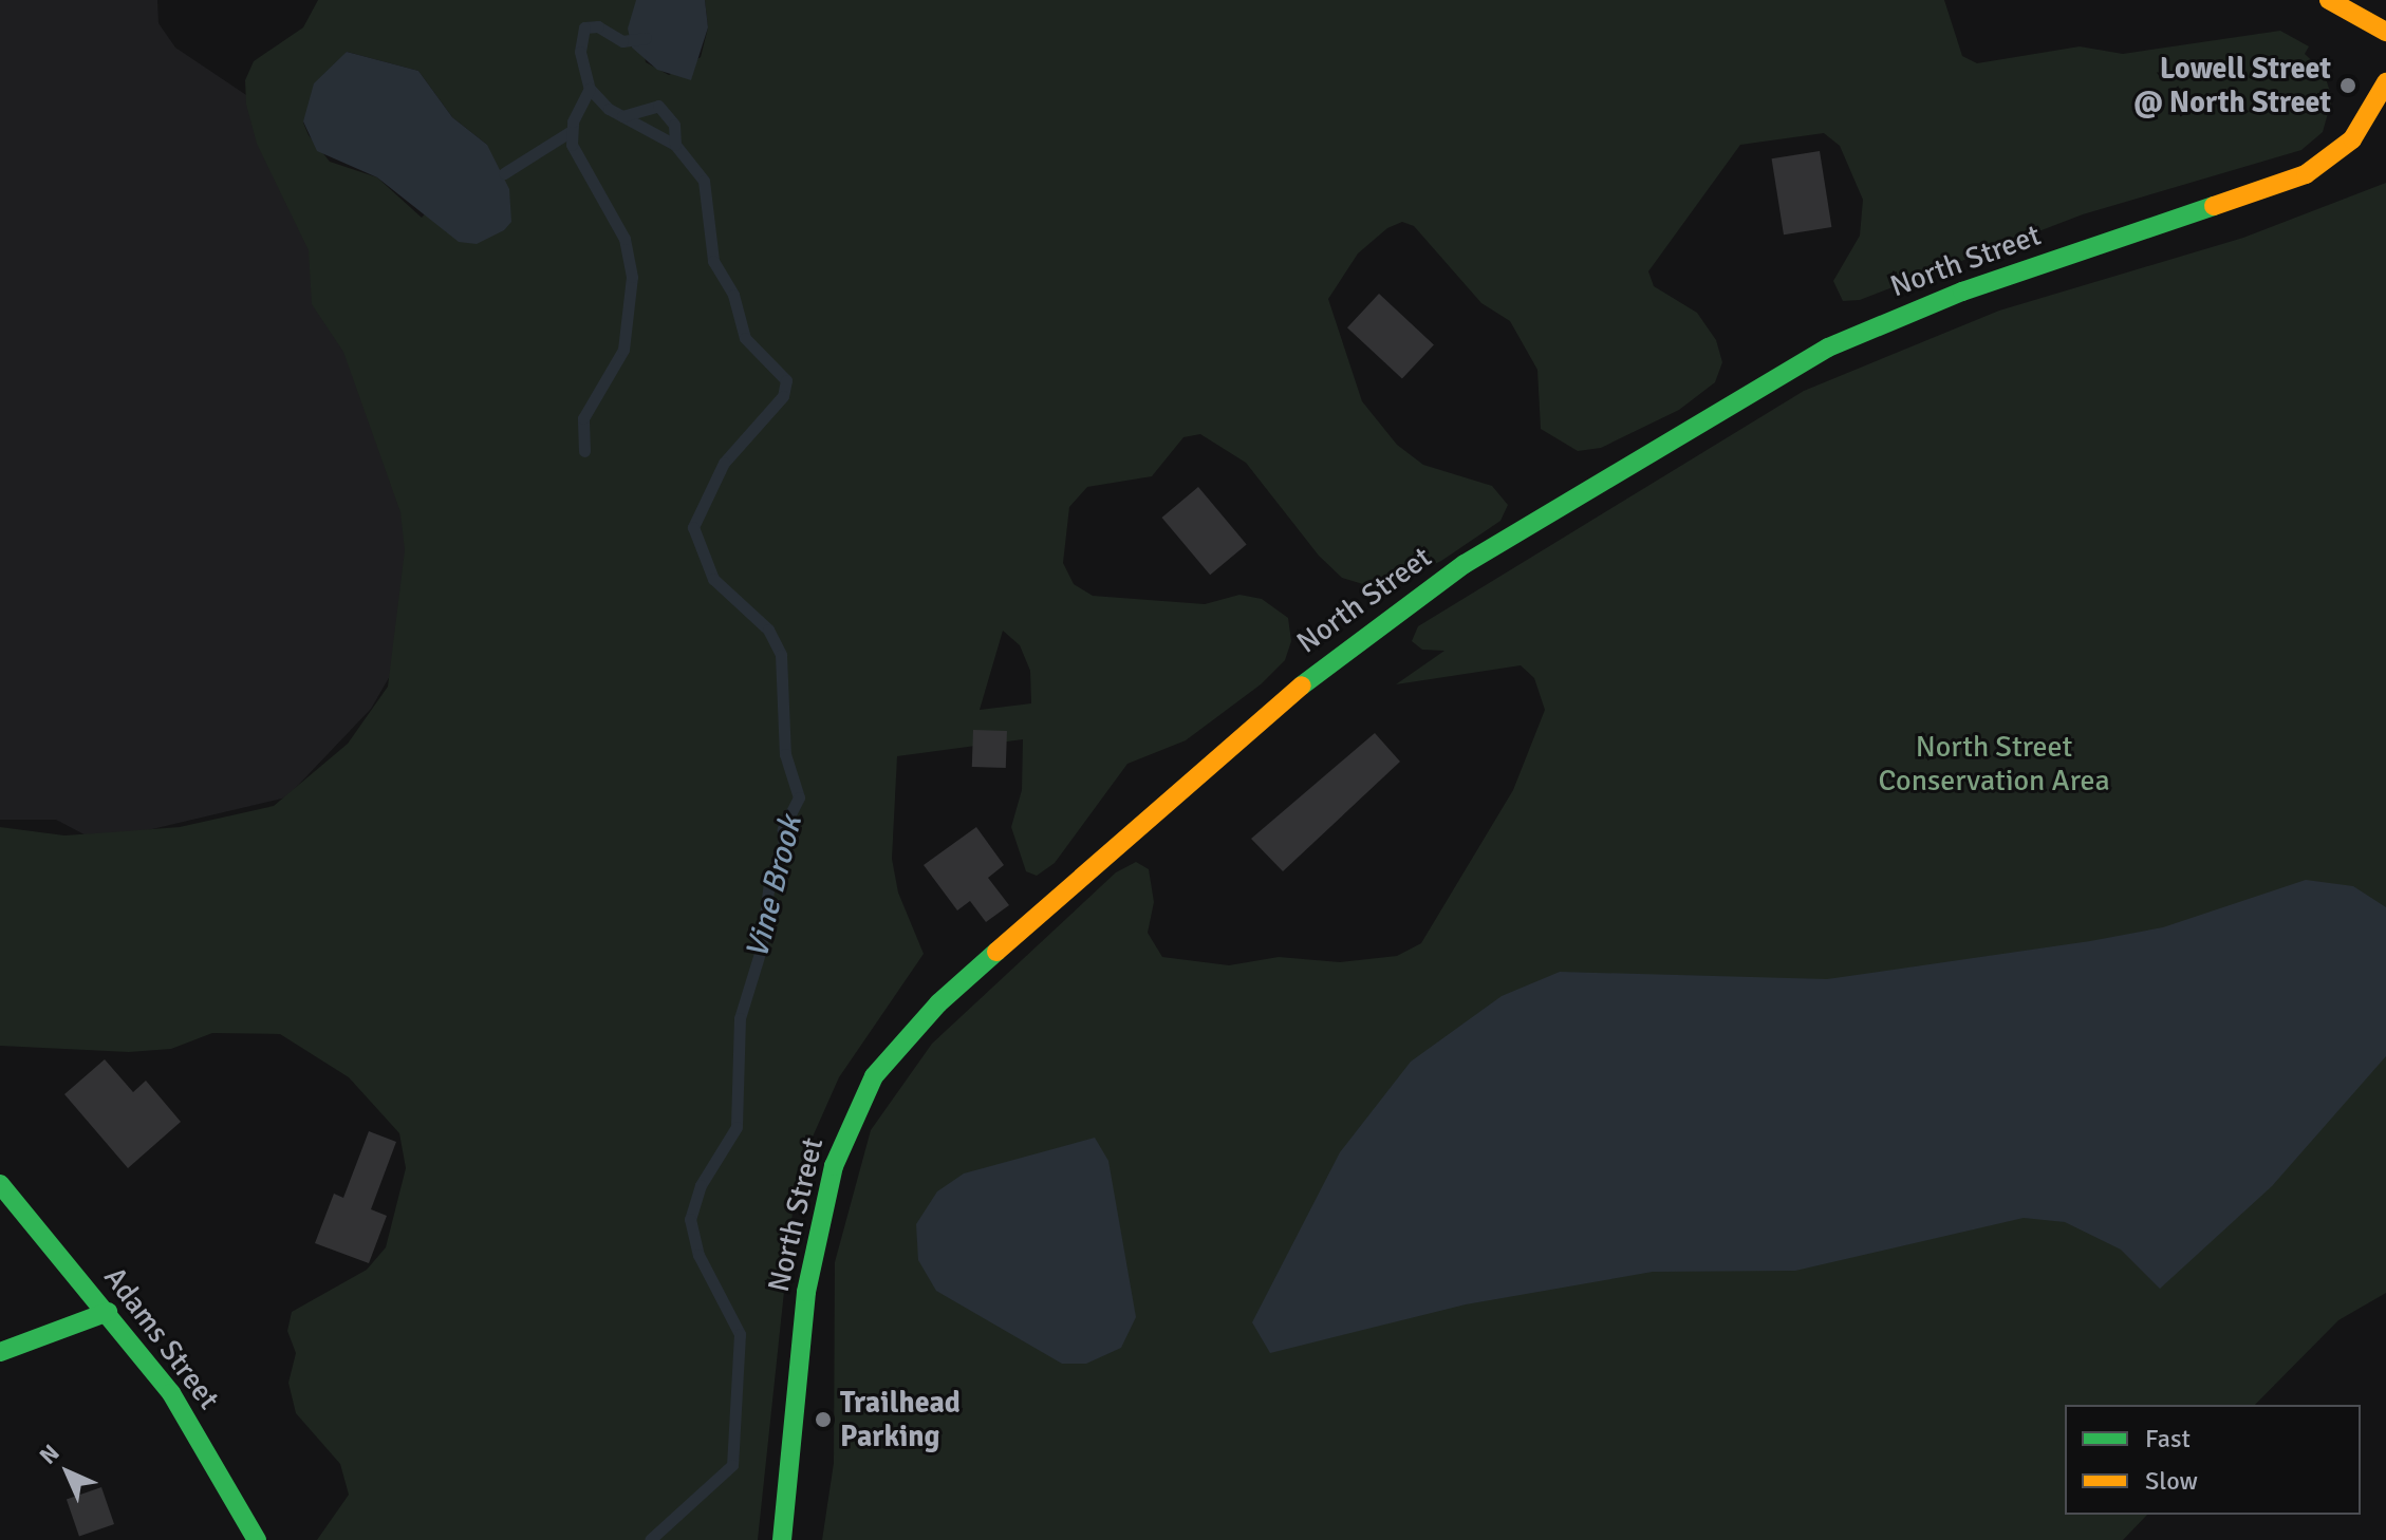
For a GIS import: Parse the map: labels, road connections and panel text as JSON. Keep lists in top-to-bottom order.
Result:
{
  "streets": {
    "street": ["North Street", "Adams Street"]
  },
  "water": ["Vine Brook"],
  "parks": ["North Street Conservation Area"],
  "places": ["Lowell Street @ North Street", "Trailhead Parking"],
  "legend": ["Fast", "Slow"],
  "north": "top left"
}
